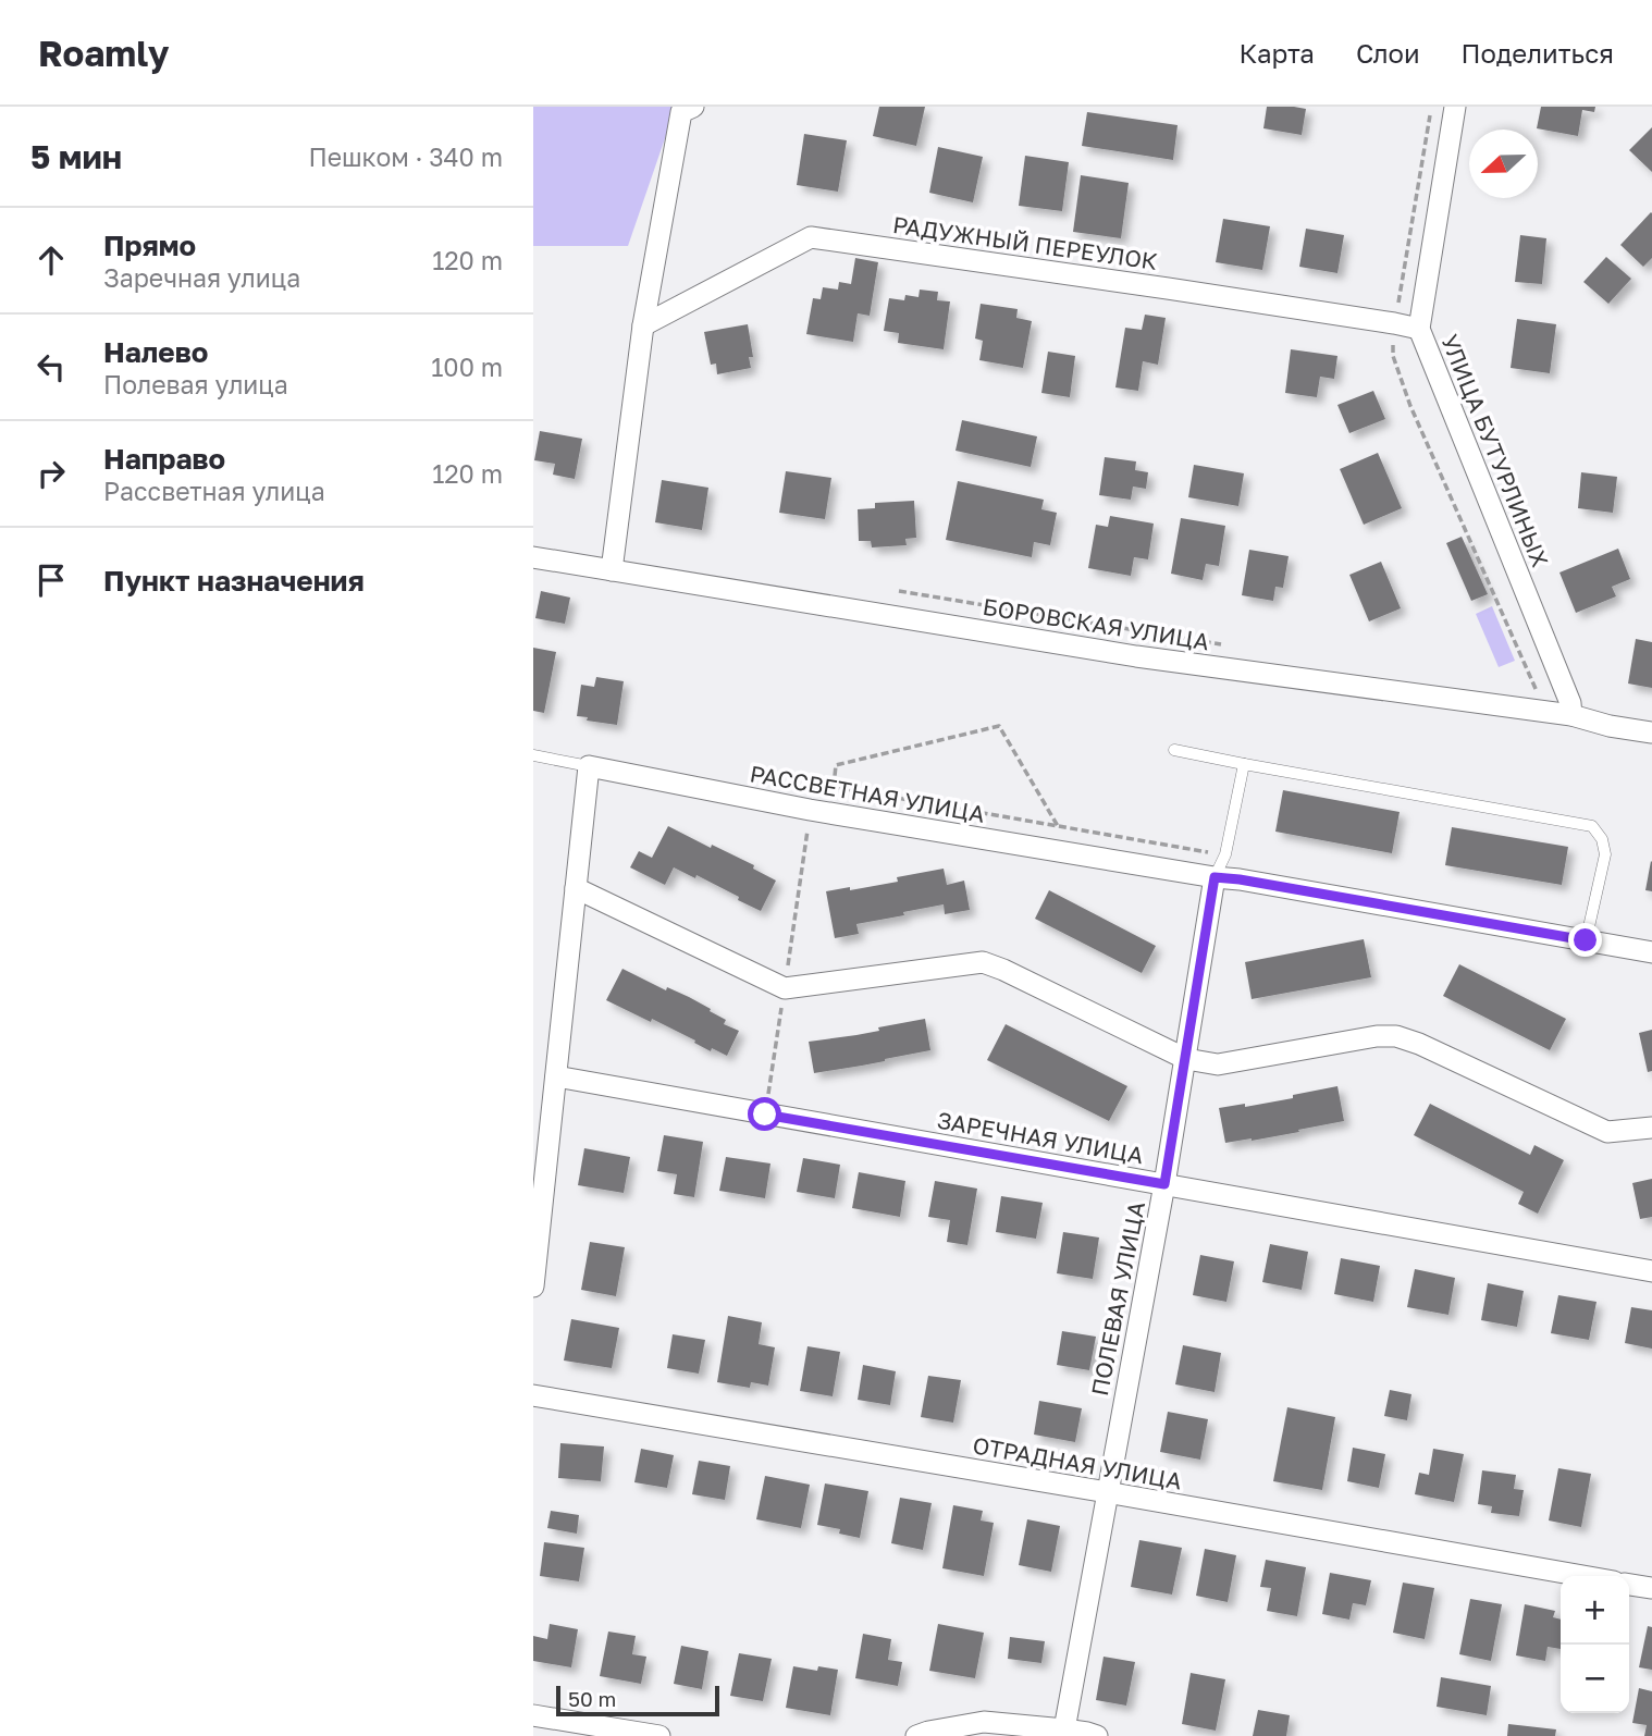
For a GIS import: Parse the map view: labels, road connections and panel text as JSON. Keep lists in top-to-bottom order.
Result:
{
  "streets": {
    "street": [
      "РАДУЖНЫЙ ПЕРЕУЛОК",
      "УЛИЦА БУТУРЛИНЫХ",
      "БОРОВСКАЯ УЛИЦА",
      "РАССВЕТНАЯ УЛИЦА",
      "ЗАРЕЧНАЯ УЛИЦА",
      "ПОЛЕВАЯ УЛИЦА",
      "ОТРАДНАЯ УЛИЦА"
    ]
  },
  "crossings": [
    ["РАДУЖНЫЙ ПЕРЕУЛОК", "УЛИЦА БУТУРЛИНЫХ"],
    ["УЛИЦА БУТУРЛИНЫХ", "БОРОВСКАЯ УЛИЦА"],
    ["РАССВЕТНАЯ УЛИЦА", "ПОЛЕВАЯ УЛИЦА"],
    ["ЗАРЕЧНАЯ УЛИЦА", "ПОЛЕВАЯ УЛИЦА"],
    ["ПОЛЕВАЯ УЛИЦА", "ОТРАДНАЯ УЛИЦА"]
  ],
  "scale_bar": "50 m",
  "north": "left",
  "page": {
    "header": "Roamly",
    "nav": ["Карта", "Слои", "Поделиться"],
    "heading": ["5 мин", "Пешком · 340 m"],
    "list": [
      ["Прямо", "Заречная улица", "120 m"],
      ["Налево", "Полевая улица", "100 m"],
      ["Направо", "Рассветная улица", "120 m"],
      "Пункт назначения"
    ],
    "map_buttons": ["+", "−"],
    "scale": "50 m"
  }
}
